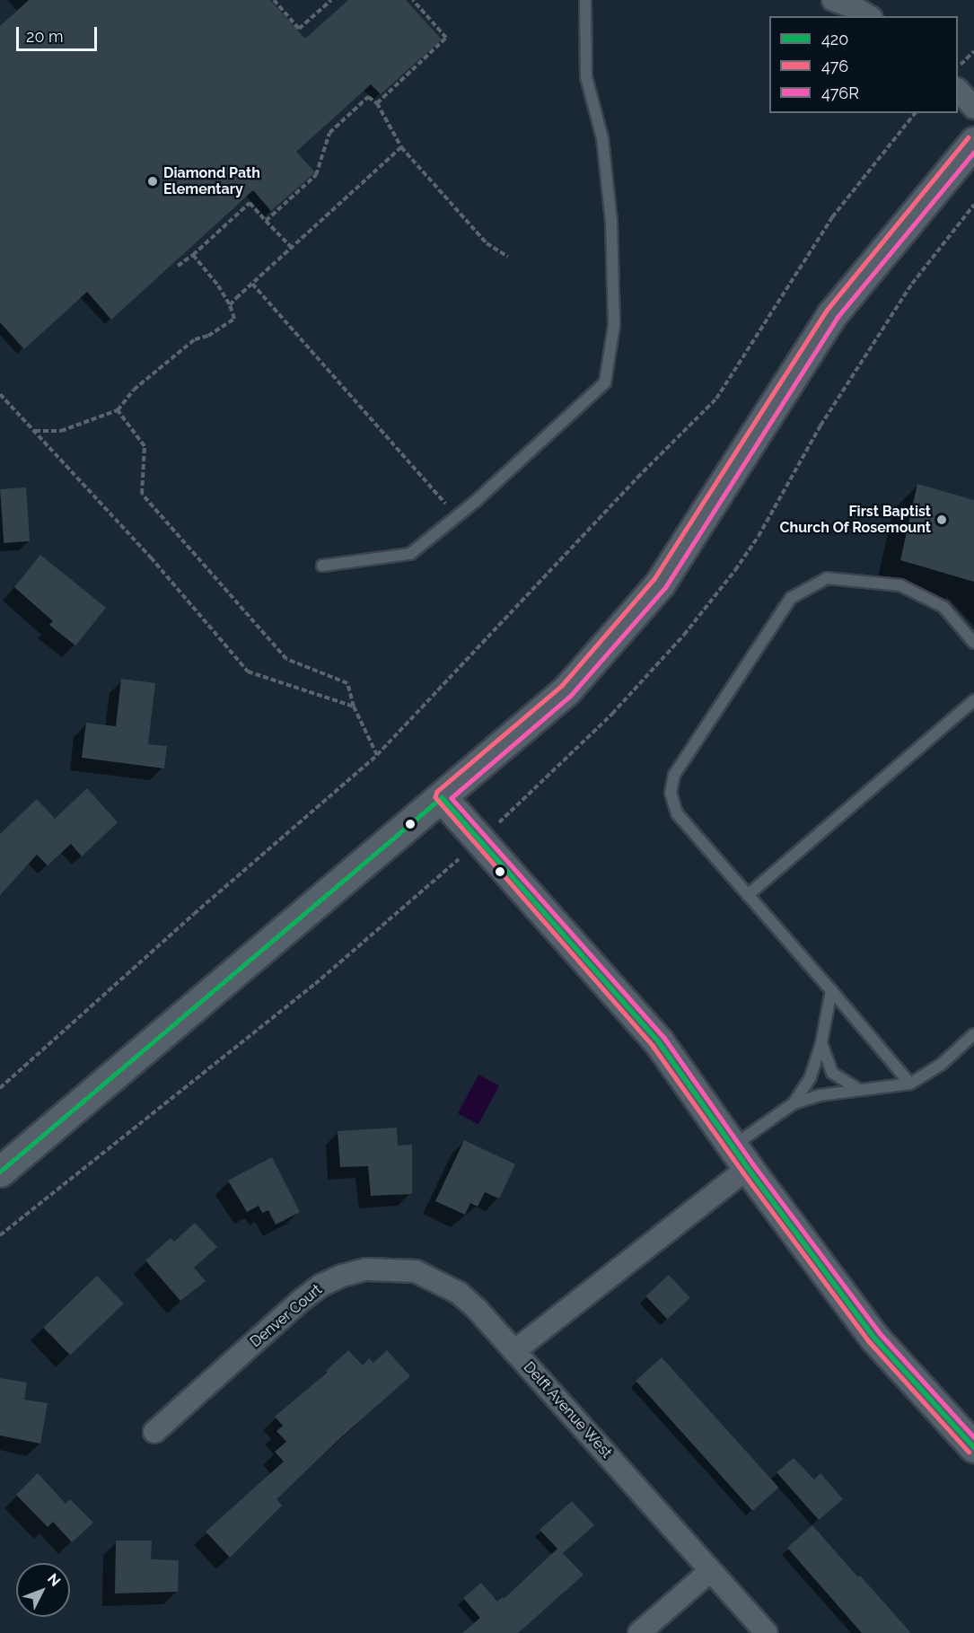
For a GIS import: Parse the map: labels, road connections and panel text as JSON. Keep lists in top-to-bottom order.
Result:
{
  "streets": {
    "street": ["Denver Court", "Delft Avenue West"]
  },
  "crossings": [
    ["Denver Court", "Delft Avenue West"]
  ],
  "places": ["Diamond Path Elementary", "First Baptist Church Of Rosemount"],
  "lines": ["transit line 476", "transit line 476R", "transit line 420"],
  "legend": ["420", "476", "476R"],
  "scale_bar": "20 m",
  "north": "top right"
}
